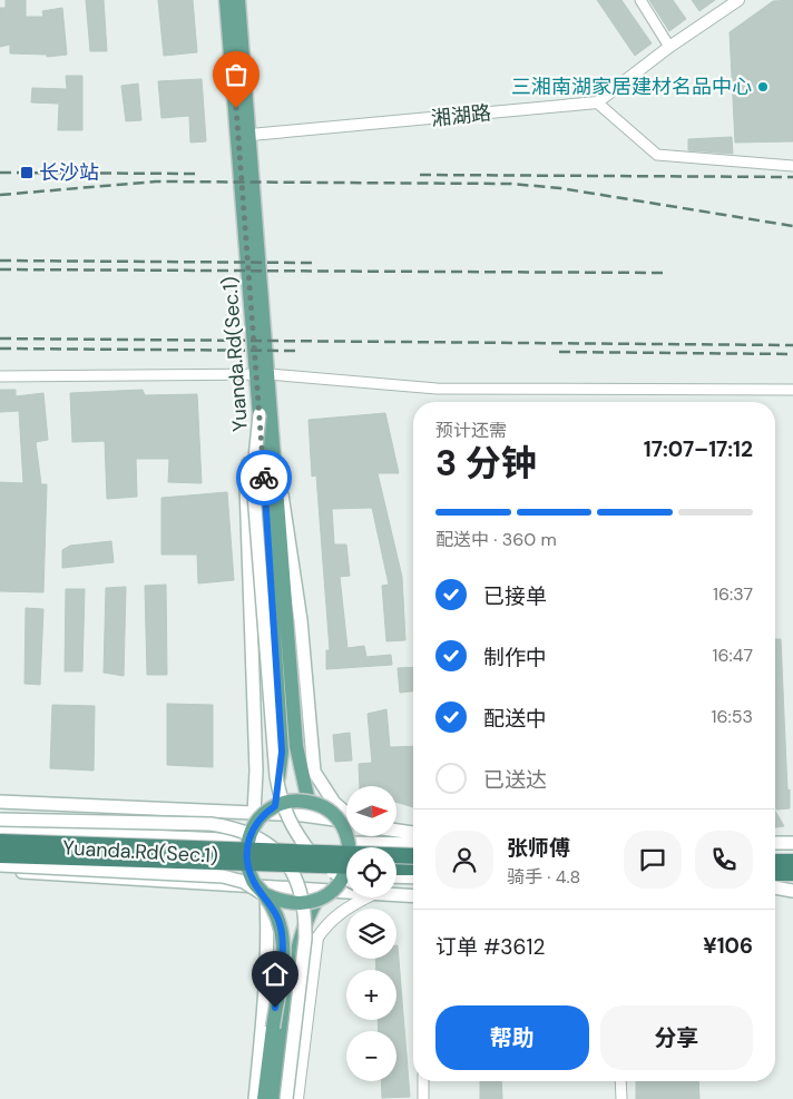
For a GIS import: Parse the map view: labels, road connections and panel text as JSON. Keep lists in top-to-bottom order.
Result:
{
  "streets": {
    "main road": ["Yuanda.Rd(Sec.1)"],
    "street": ["湘湖路"]
  },
  "crossings": [
    ["湘湖路", "Yuanda.Rd(Sec.1)"]
  ],
  "places": {
    "other": ["三湘南湖家居建材名品中心"],
    "transit": ["长沙站"]
  },
  "north": "right",
  "page": {
    "heading": ["3 分钟", "预计还需", "17:07–17:12"],
    "panel": [
      "张师傅",
      "骑手 · 4.8",
      "订单 #3612",
      "¥106"
    ],
    "bar": "配送中 · 360 m",
    "list": [
      ["已接单", "16:37"],
      ["制作中", "16:47"],
      ["配送中", "16:53"],
      "已送达"
    ],
    "map_buttons": ["+", "−"],
    "buttons": ["帮助", "分享"]
  }
}
